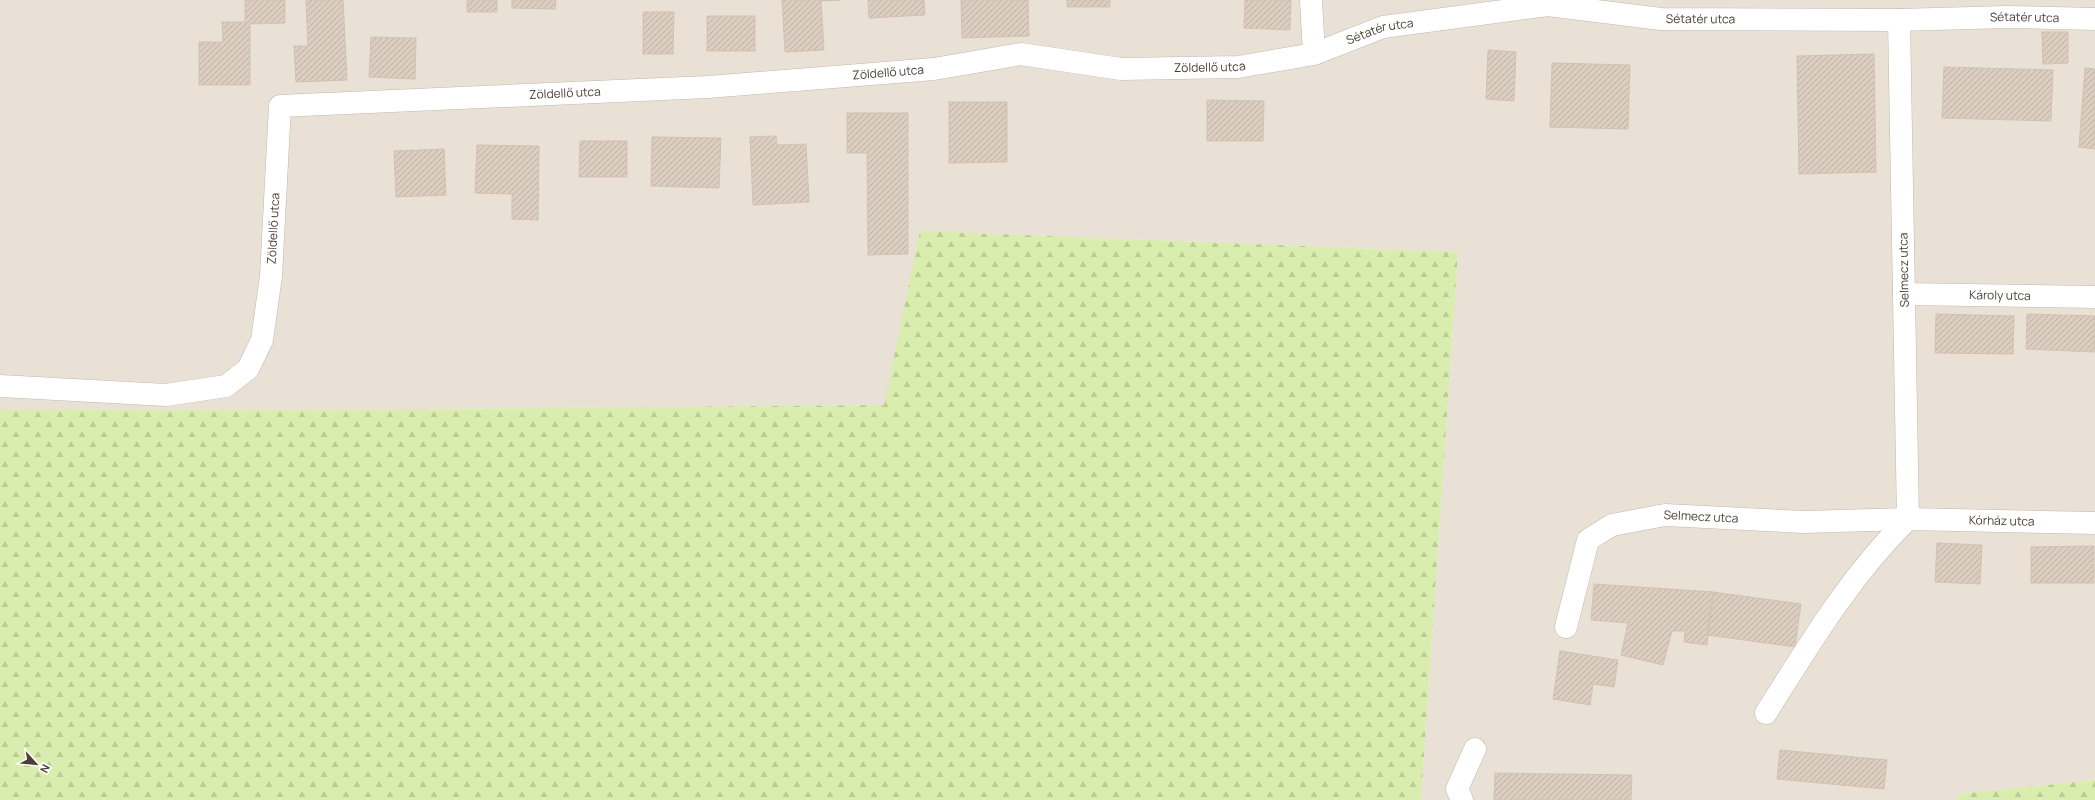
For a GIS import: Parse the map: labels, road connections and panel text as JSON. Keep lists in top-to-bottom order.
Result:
{
  "streets": {
    "street": [
      "Sétatér utca",
      "Zöldellő utca",
      "Selmecz utca",
      "Károly utca",
      "Kórház utca"
    ]
  },
  "crossings": [
    ["Sétatér utca", "Zöldellő utca"],
    ["Sétatér utca", "Selmecz utca"],
    ["Selmecz utca", "Károly utca"],
    ["Selmecz utca", "Kórház utca"]
  ],
  "north": "bottom right"
}
